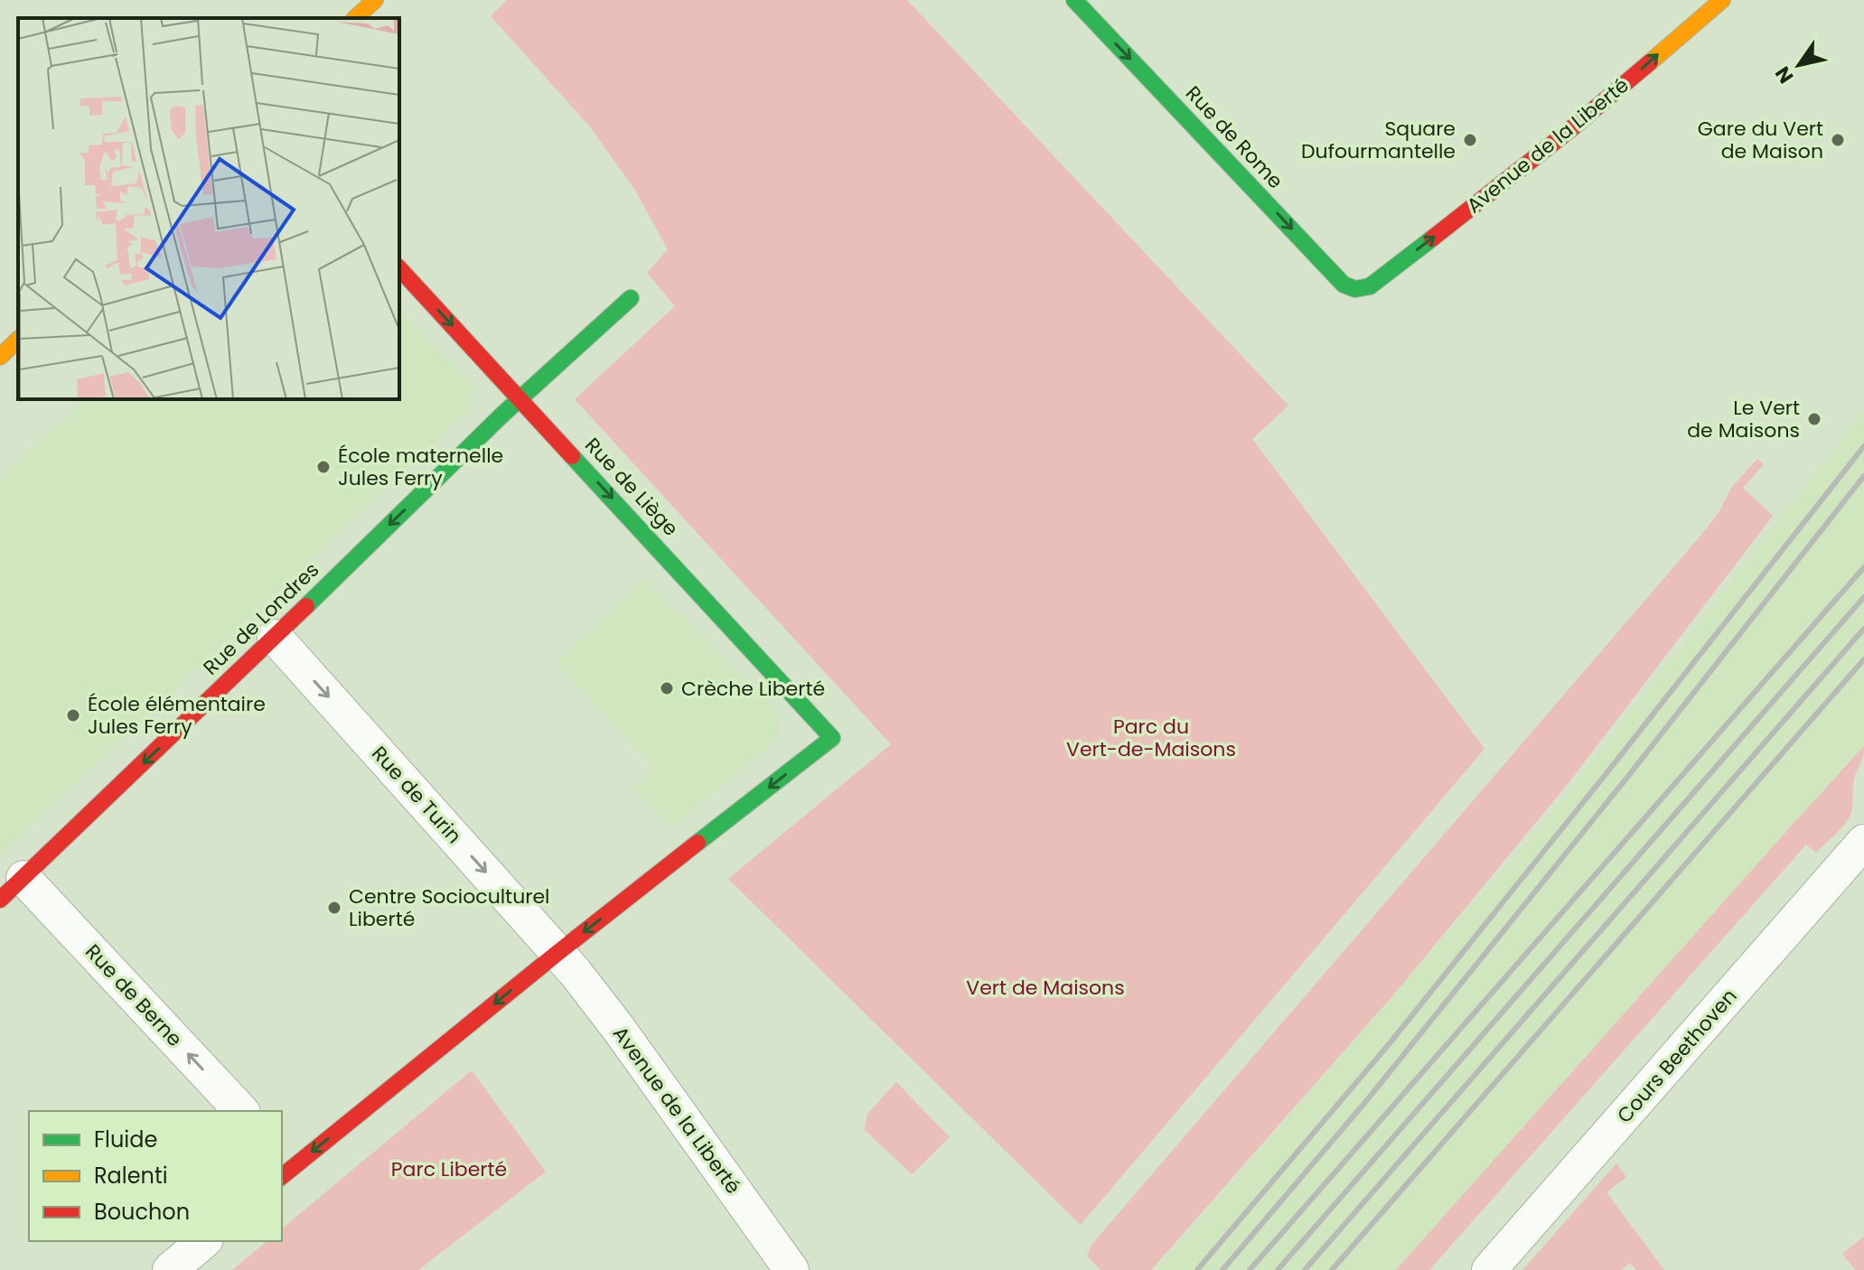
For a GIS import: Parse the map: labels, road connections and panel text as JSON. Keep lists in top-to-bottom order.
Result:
{
  "streets": {
    "street": [
      "Rue de Rome",
      "Avenue de la Liberté",
      "Rue de Liège",
      "Rue de Londres",
      "Rue de Turin",
      "Rue de Berne",
      "Cours Beethoven"
    ]
  },
  "crossings": [
    ["Rue de Rome", "Avenue de la Liberté"],
    ["Avenue de la Liberté", "Rue de Liège"],
    ["Avenue de la Liberté", "Rue de Turin"],
    ["Rue de Liège", "Rue de Londres"],
    ["Rue de Liège", "Rue de Turin"],
    ["Rue de Londres", "Rue de Turin"],
    ["Rue de Londres", "Rue de Berne"]
  ],
  "one_way": [
    "Rue de Rome",
    "Avenue de la Liberté",
    "Rue de Londres",
    "Rue de Turin",
    "Rue de Berne"
  ],
  "parks": ["Parc du Vert-de-Maisons", "Vert de Maisons", "Parc Liberté"],
  "places": [
    "Square Dufourmantelle",
    "Gare du Vert de Maison",
    "Le Vert de Maisons",
    "École maternelle Jules Ferry",
    "Crèche Liberté",
    "École élémentaire Jules Ferry",
    "Centre Socioculturel Liberté"
  ],
  "legend": ["Fluide", "Ralenti", "Bouchon"],
  "north": "bottom left"
}
